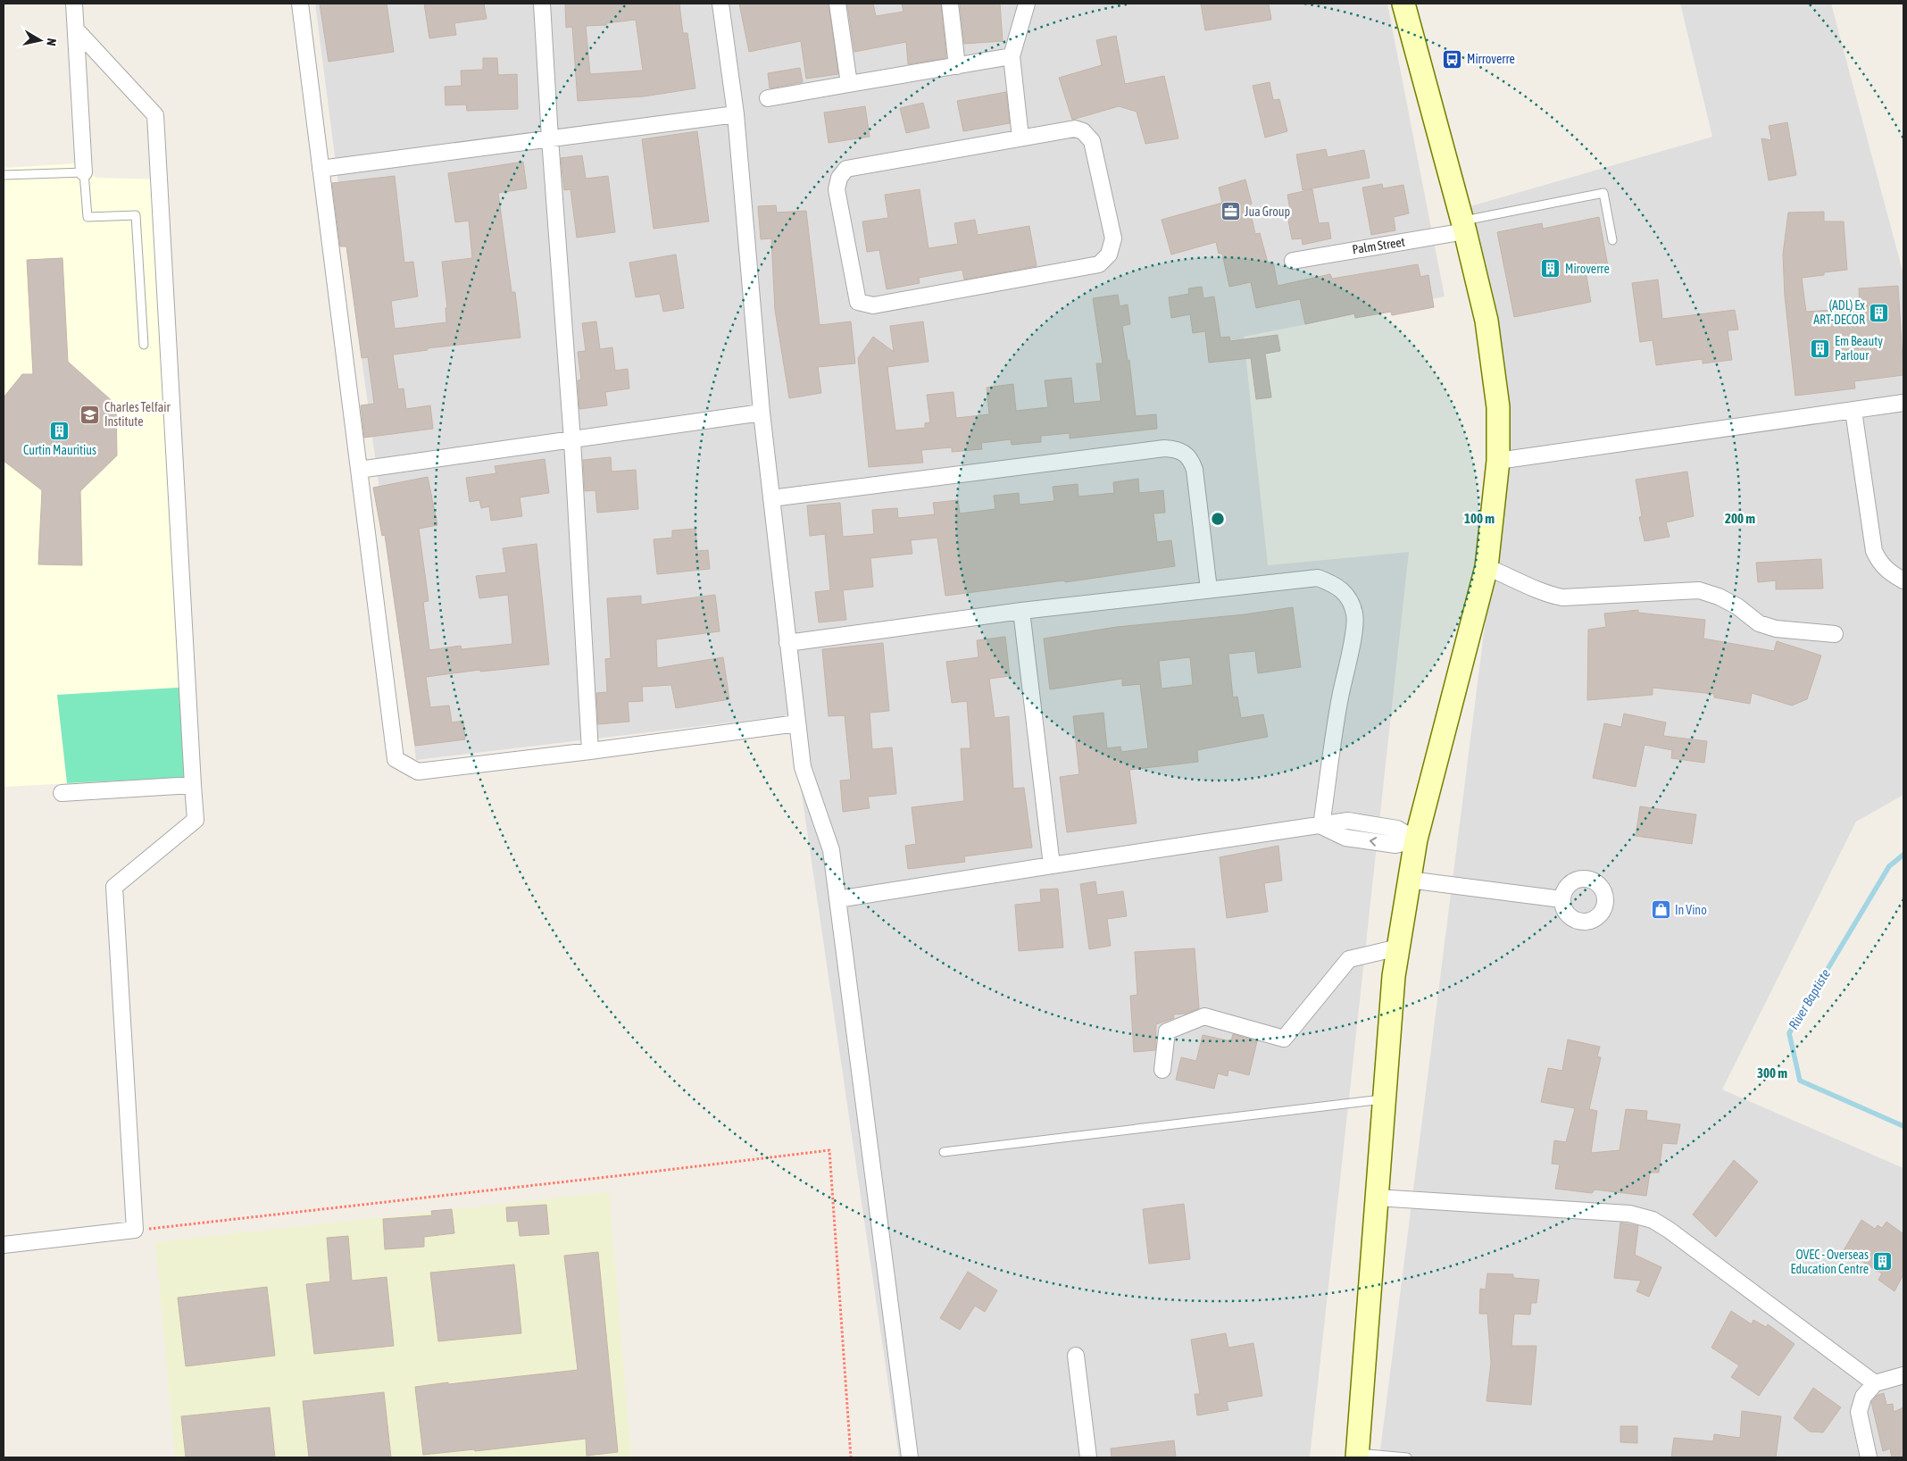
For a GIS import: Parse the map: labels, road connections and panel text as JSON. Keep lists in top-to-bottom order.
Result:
{
  "streets": {
    "street": ["Palm Street"]
  },
  "water": ["River Baptiste"],
  "places": {
    "bus stop": ["Mirroverre"],
    "office": ["Jua Group"],
    "building": [
      "Miroverre",
      "(ADL) Ex ART-DECOR",
      "Em Beauty Parlour",
      "Curtin Mauritius",
      "OVEC - Overseas Education Centre"
    ],
    "school or university": ["Charles Telfair Institute"],
    "shop": ["In Vino"]
  },
  "north": "right",
  "rings": ["100 m", "200 m", "300 m"]
}
